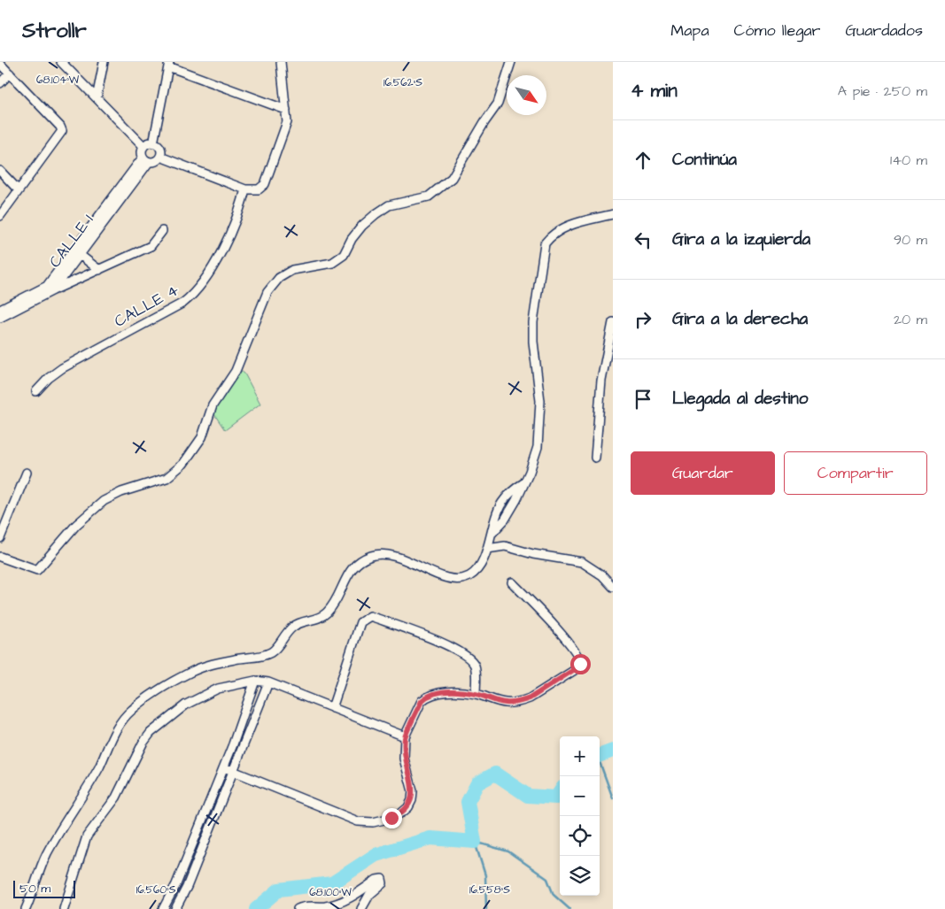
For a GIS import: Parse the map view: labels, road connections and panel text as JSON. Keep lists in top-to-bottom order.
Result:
{
  "streets": {
    "street": ["CALLE 1", "CALLE 4"]
  },
  "scale_bar": "50 m",
  "north": "bottom right",
  "page": {
    "header": "Strollr",
    "nav": ["Mapa", "Cómo llegar", "Guardados"],
    "heading": ["4 min", "A pie · 250 m"],
    "list": [
      ["Continúa", "140 m"],
      ["Gira a la izquierda", "90 m"],
      ["Gira a la derecha", "20 m"],
      "Llegada al destino"
    ],
    "buttons": ["Guardar", "Compartir"],
    "map_buttons": ["+", "−"],
    "scale": "50 m"
  },
  "coordinates": [
    "68.104°W",
    "16.562°S",
    "16.560°S",
    "16.558°S",
    "68.100°W"
  ]
}
